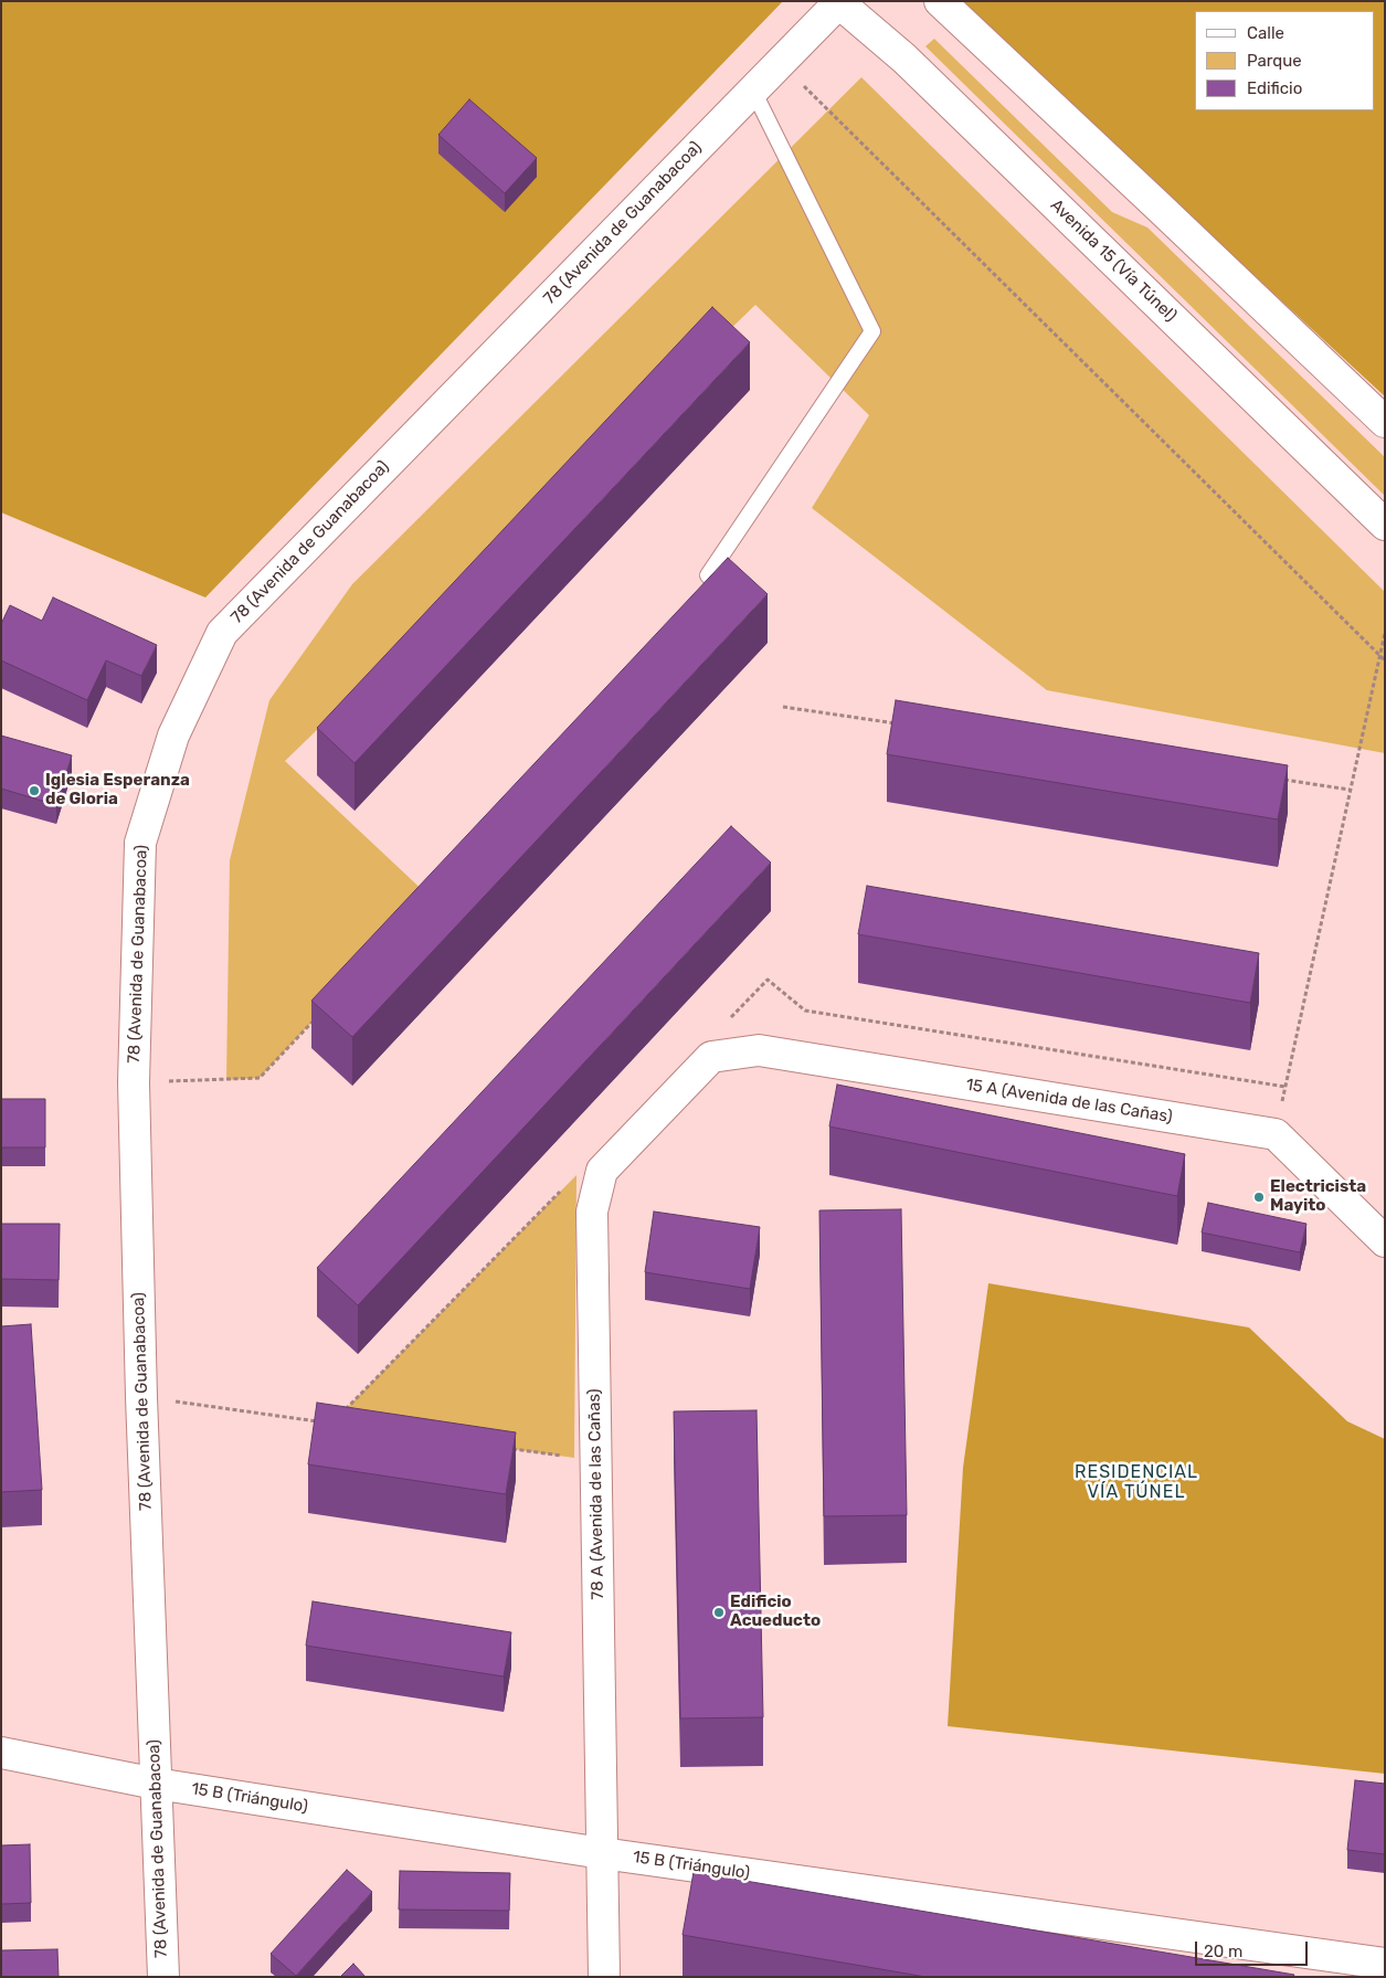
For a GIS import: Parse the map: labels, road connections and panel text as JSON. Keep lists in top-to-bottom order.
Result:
{
  "streets": {
    "street": [
      "78 (Avenida de Guanabacoa)",
      "Avenida 15 (Vía Túnel)",
      "15 A (Avenida de las Cañas)",
      "78 A (Avenida de las Cañas)",
      "15 B (Triángulo)"
    ]
  },
  "crossings": [
    ["78 (Avenida de Guanabacoa)", "Avenida 15 (Vía Túnel)"],
    ["78 (Avenida de Guanabacoa)", "15 B (Triángulo)"],
    ["15 A (Avenida de las Cañas)", "78 A (Avenida de las Cañas)"],
    ["78 A (Avenida de las Cañas)", "15 B (Triángulo)"]
  ],
  "districts": ["RESIDENCIAL VÍA TÚNEL"],
  "places": ["Iglesia Esperanza de Gloria", "Electricista Mayito", "Edificio Acueducto"],
  "legend": ["Calle", "Parque", "Edificio"],
  "scale_bar": "20 m"
}
